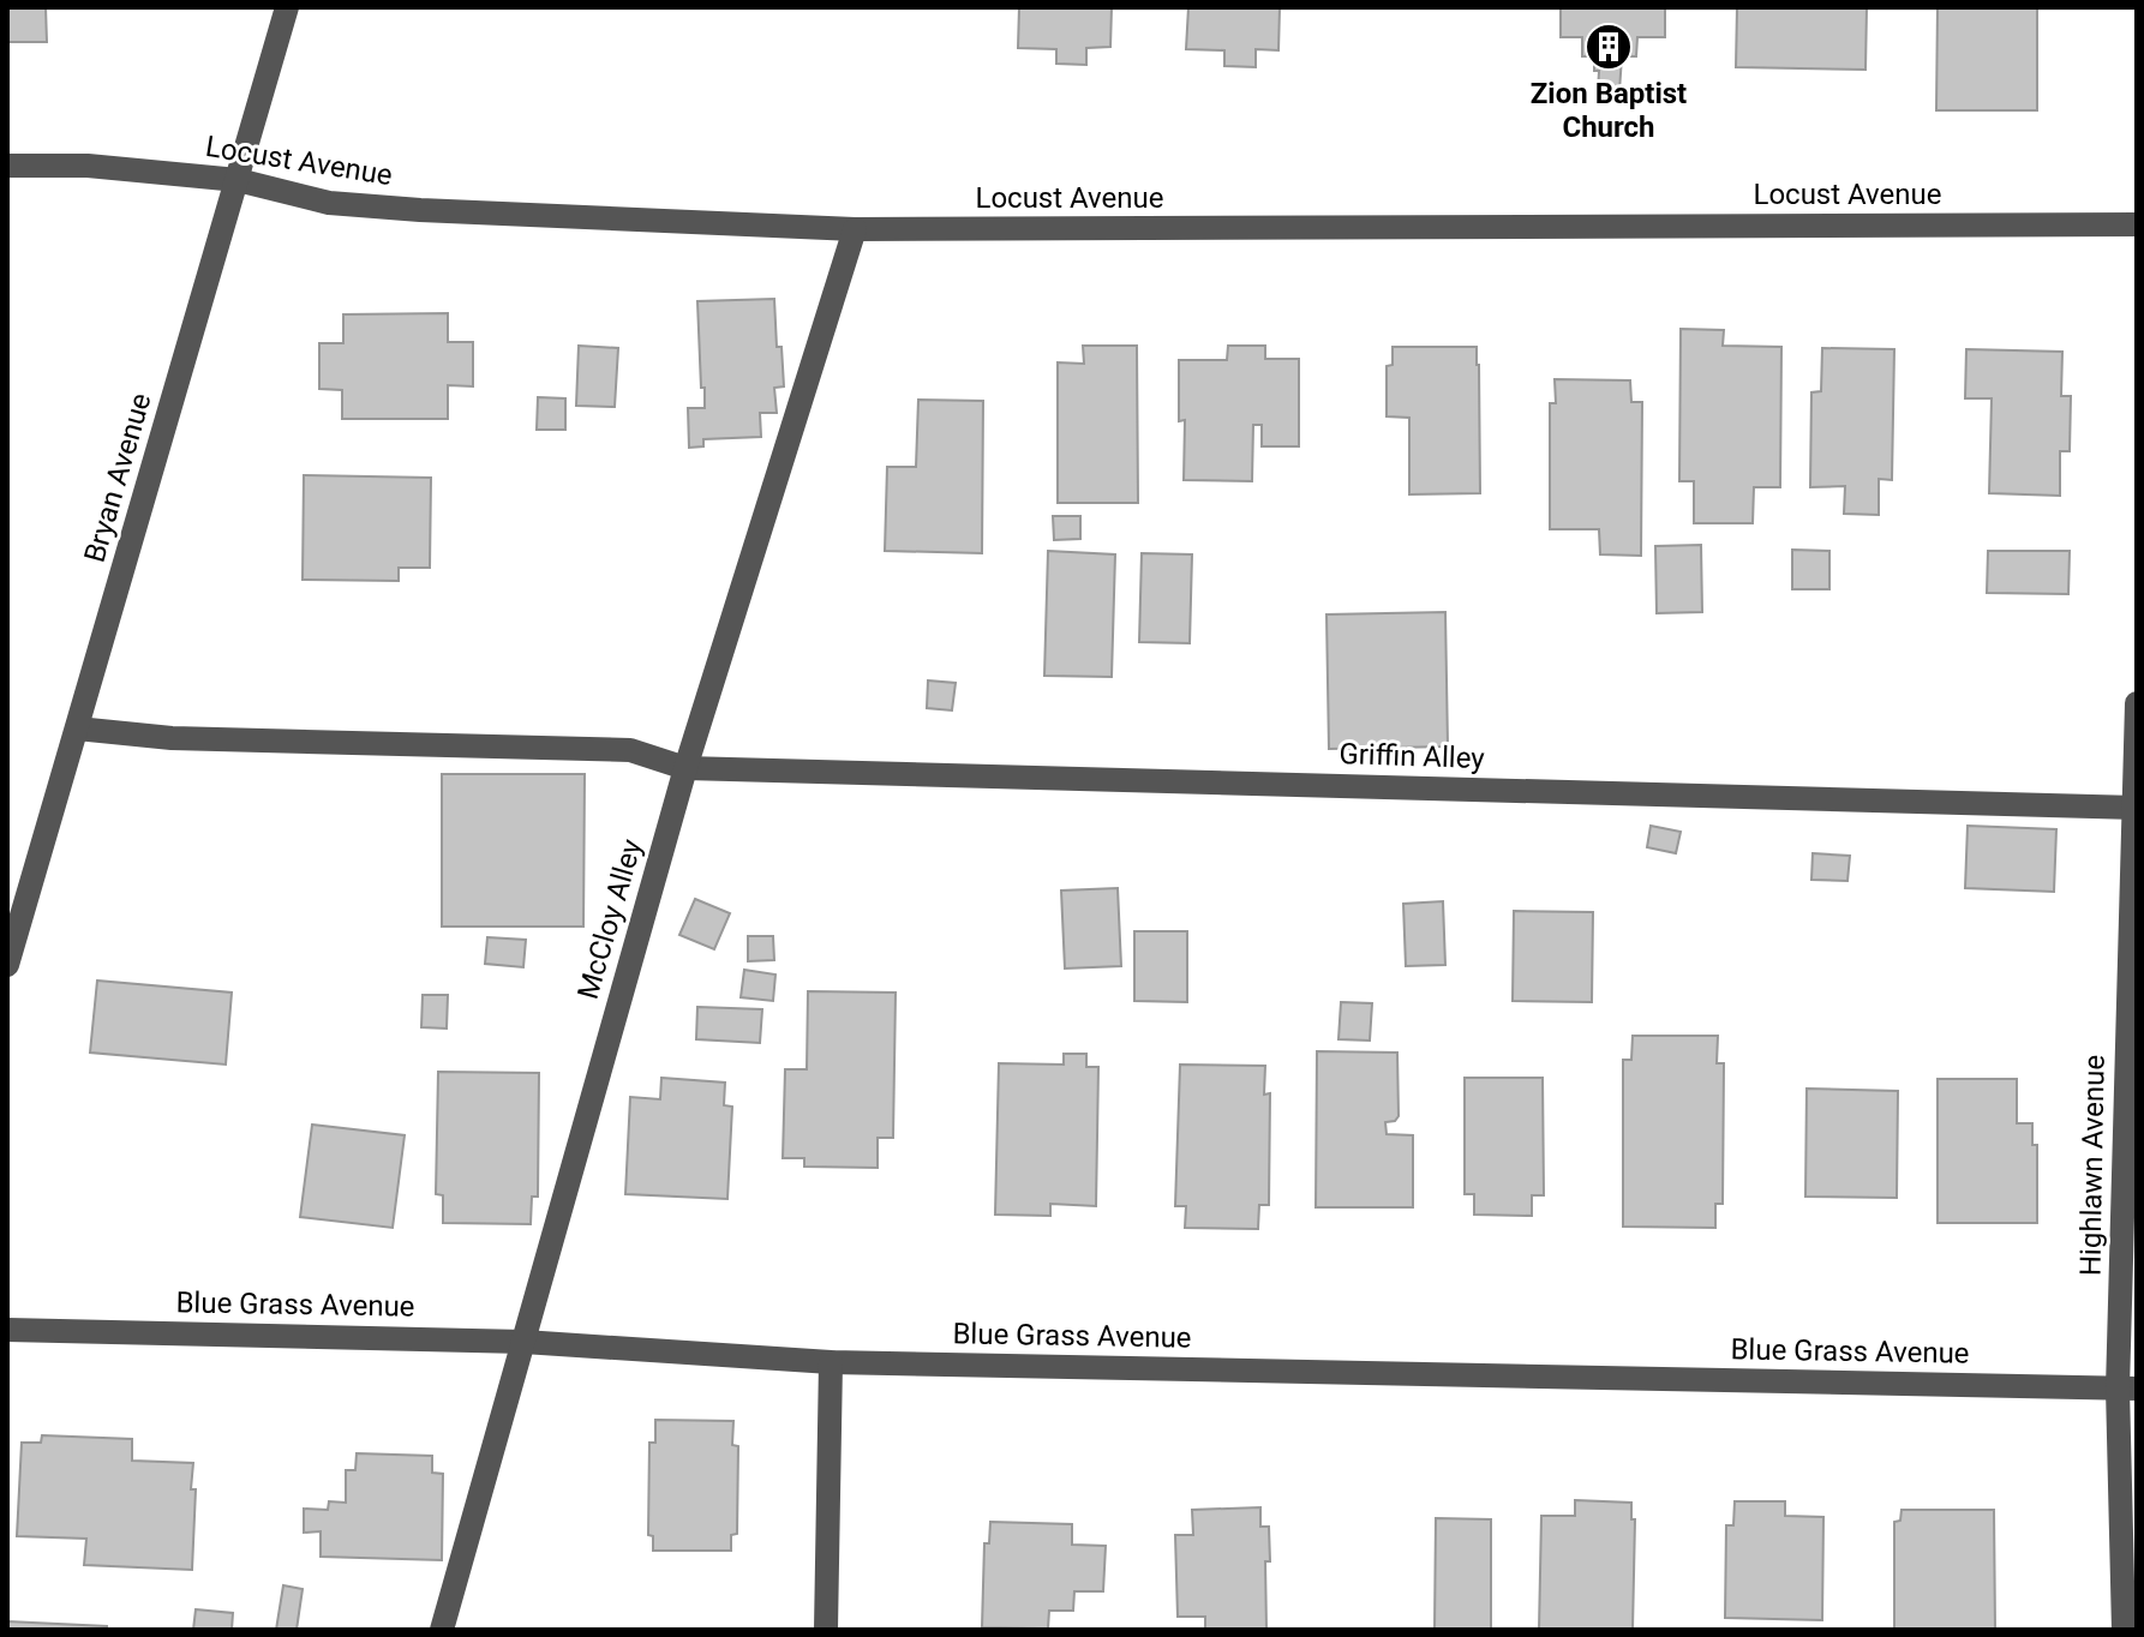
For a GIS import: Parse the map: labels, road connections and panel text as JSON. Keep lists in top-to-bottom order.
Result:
{
  "streets": {
    "street": [
      "Locust Avenue",
      "Bryan Avenue",
      "Griffin Alley",
      "McCloy Alley",
      "Highlawn Avenue",
      "Blue Grass Avenue"
    ]
  },
  "crossings": [
    ["Locust Avenue", "Bryan Avenue"],
    ["Locust Avenue", "McCloy Alley"],
    ["Bryan Avenue", "Griffin Alley"],
    ["Griffin Alley", "McCloy Alley"],
    ["Griffin Alley", "Highlawn Avenue"],
    ["McCloy Alley", "Blue Grass Avenue"],
    ["Highlawn Avenue", "Blue Grass Avenue"]
  ],
  "places": {
    "building": ["Zion Baptist Church"]
  }
}
